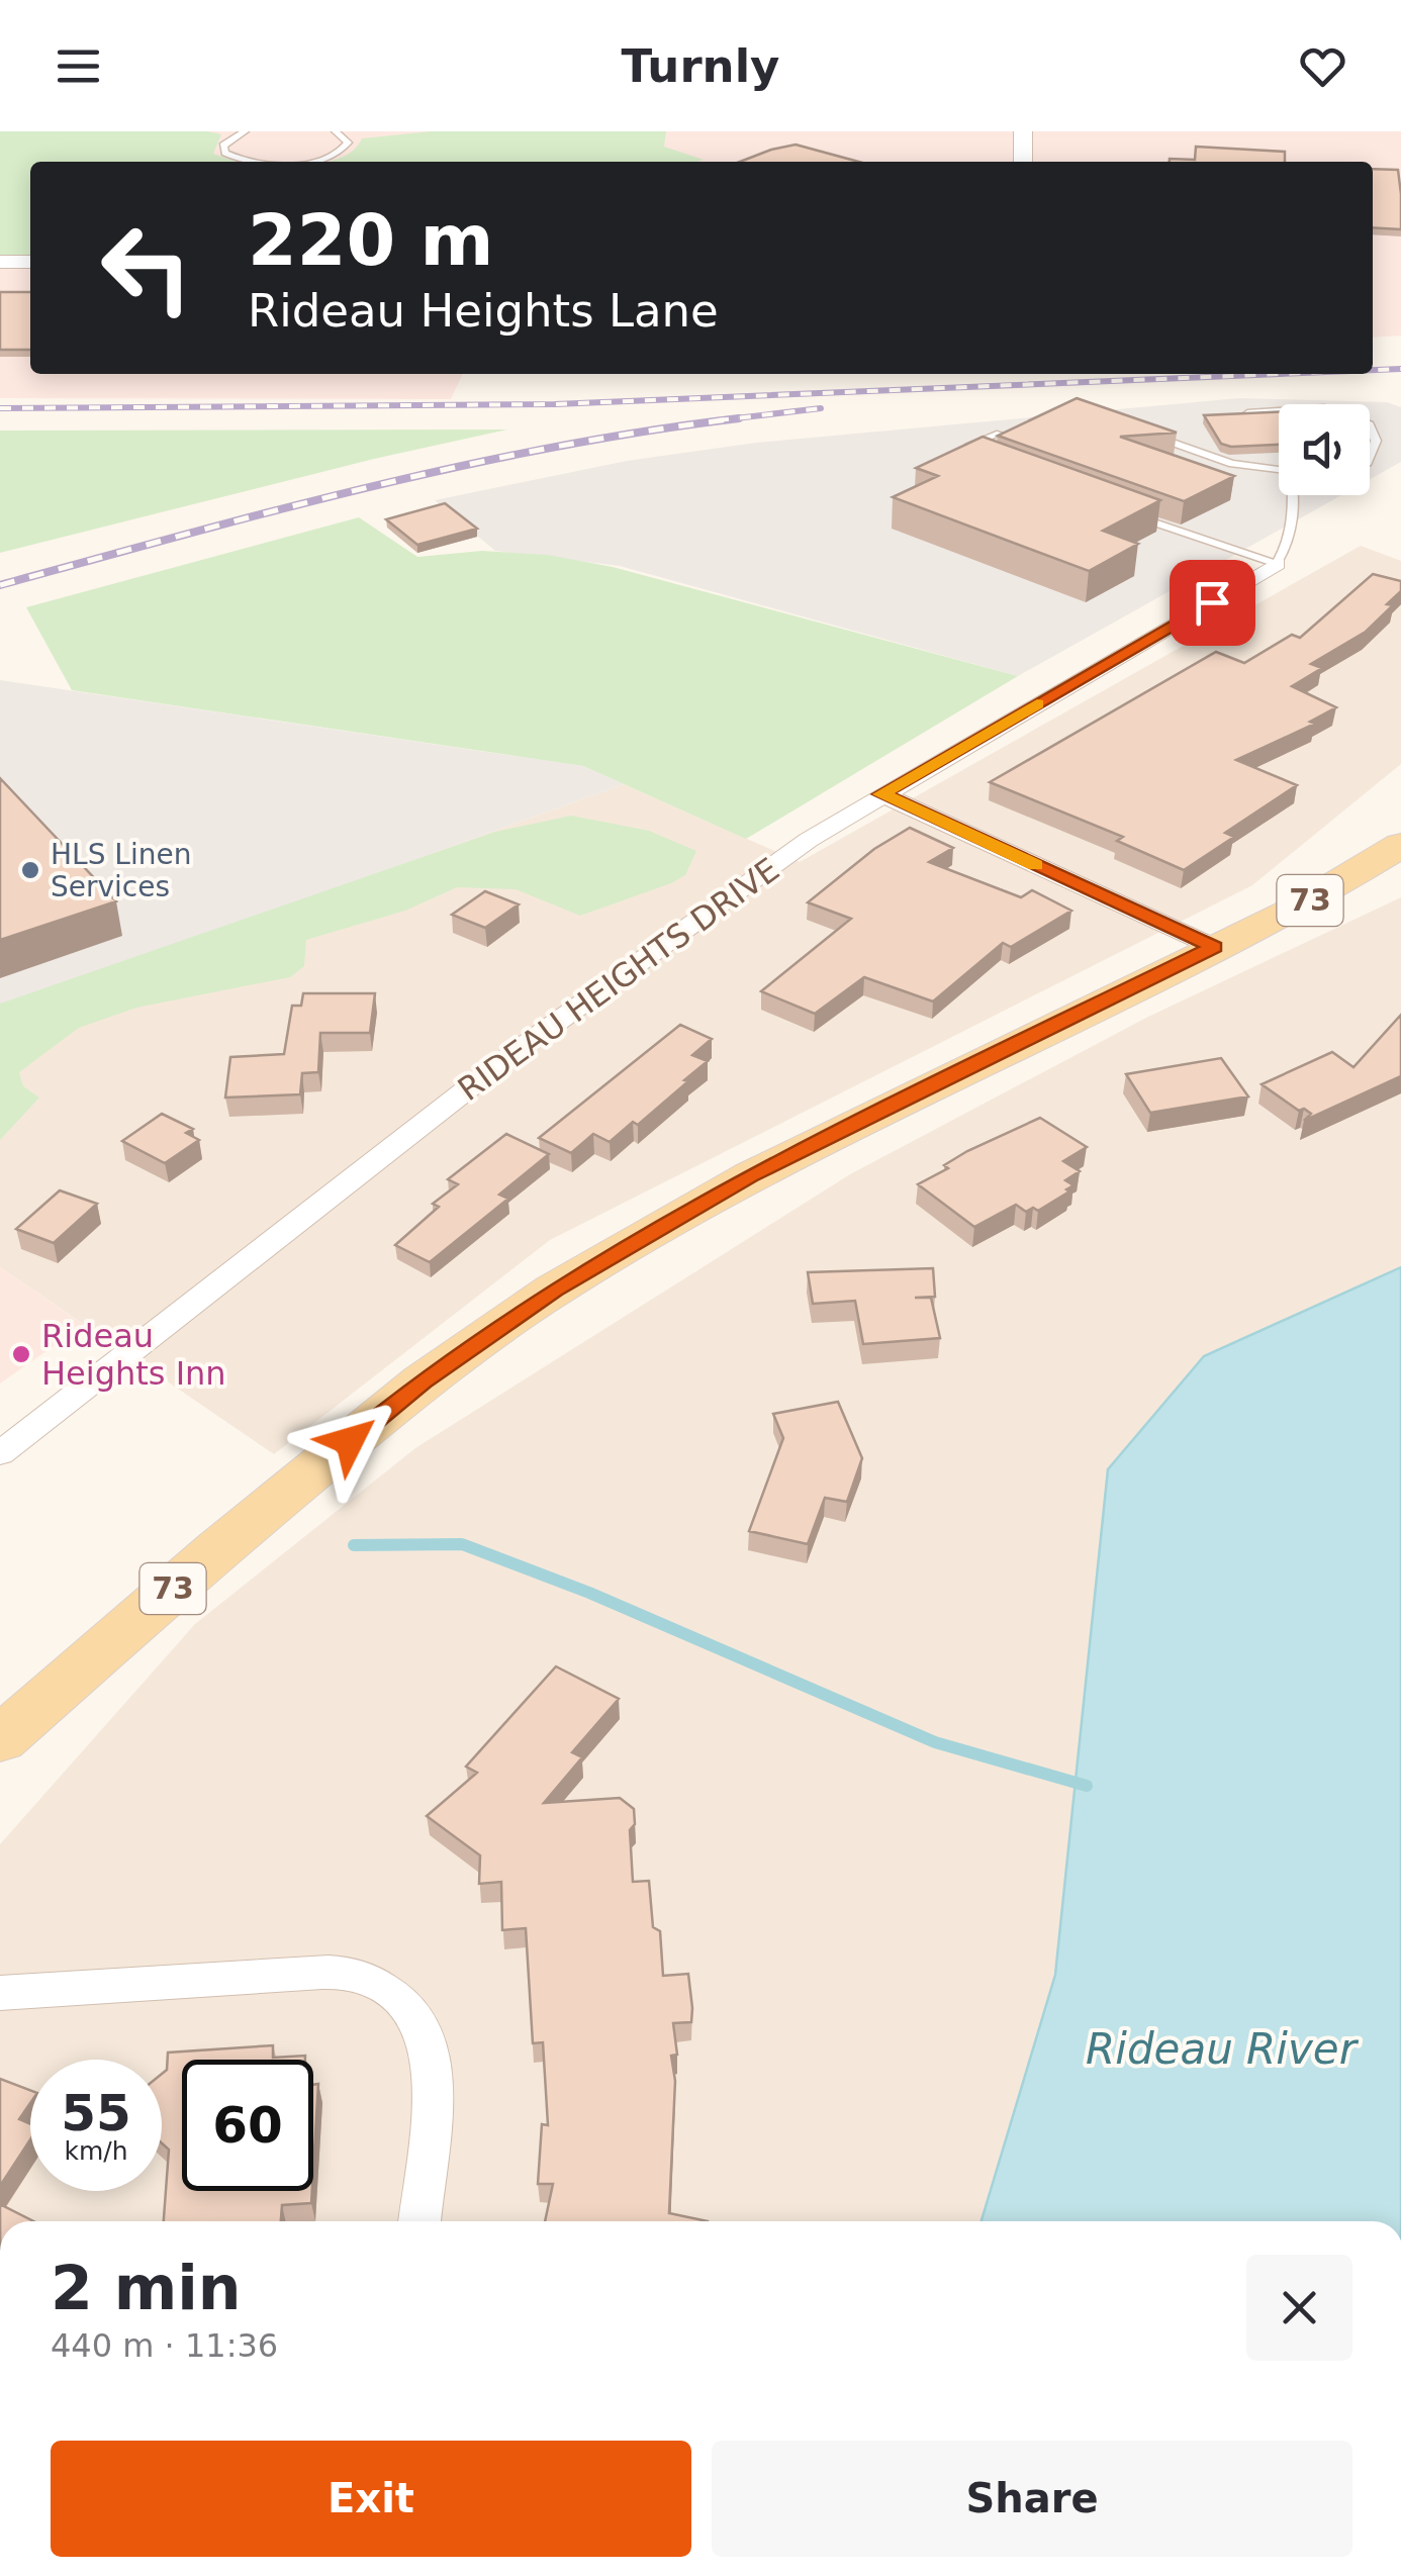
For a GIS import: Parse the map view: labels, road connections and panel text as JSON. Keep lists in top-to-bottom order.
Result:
{
  "streets": {
    "main road": ["73"],
    "street": ["RIDEAU HEIGHTS DRIVE"]
  },
  "water": ["Rideau River"],
  "places": ["HLS Linen Services", "Rideau Heights Inn"],
  "page": {
    "header": "Turnly",
    "turn": ["220 m", "Rideau Heights Lane"],
    "speed": "55 km/h",
    "limit": "60",
    "heading": ["2 min", "440 m · 11:36"],
    "buttons": ["Exit", "Share"]
  }
}
